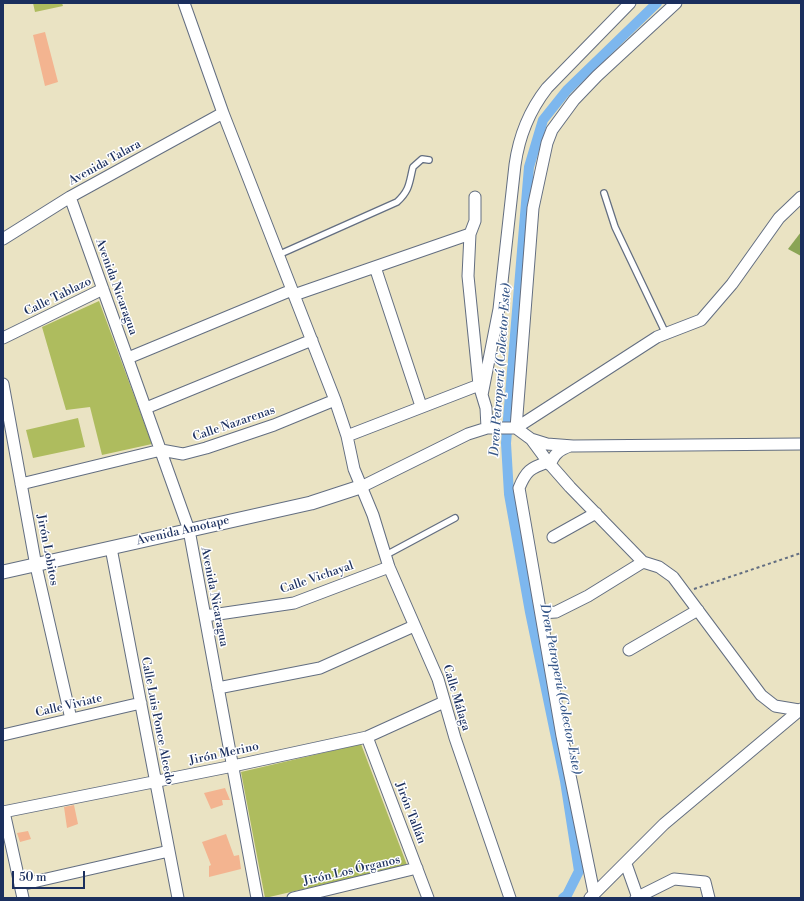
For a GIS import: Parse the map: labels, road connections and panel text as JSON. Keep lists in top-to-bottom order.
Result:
{
  "streets": {
    "street": [
      "Avenida Talara",
      "Avenida Nicaragua",
      "Calle Tablazo",
      "Calle Nazarenas",
      "Avenida Amotape",
      "Jirón Lobitos",
      "Calle Vichayal",
      "Calle Málaga",
      "Calle Viviate",
      "Calle Luis Ponce Alcedo",
      "Jirón Merino",
      "Jirón Tallán",
      "Jirón Los Órganos"
    ]
  },
  "crossings": [
    ["Avenida Talara", "Avenida Nicaragua"],
    ["Avenida Talara", "Calle Málaga"],
    ["Avenida Nicaragua", "Calle Tablazo"],
    ["Avenida Nicaragua", "Calle Nazarenas"],
    ["Avenida Nicaragua", "Avenida Amotape"],
    ["Avenida Nicaragua", "Calle Vichayal"],
    ["Avenida Nicaragua", "Jirón Merino"],
    ["Calle Nazarenas", "Jirón Lobitos"],
    ["Calle Nazarenas", "Calle Málaga"],
    ["Avenida Amotape", "Jirón Lobitos"],
    ["Avenida Amotape", "Calle Málaga"],
    ["Avenida Amotape", "Calle Luis Ponce Alcedo"],
    ["Jirón Lobitos", "Calle Viviate"],
    ["Calle Vichayal", "Calle Málaga"],
    ["Calle Málaga", "Jirón Merino"],
    ["Calle Viviate", "Calle Luis Ponce Alcedo"],
    ["Calle Luis Ponce Alcedo", "Jirón Merino"],
    ["Jirón Merino", "Jirón Tallán"],
    ["Jirón Tallán", "Jirón Los Órganos"]
  ],
  "water": ["Dren Petroperú (Colector Este)"],
  "scale_bar": "50 m"
}
